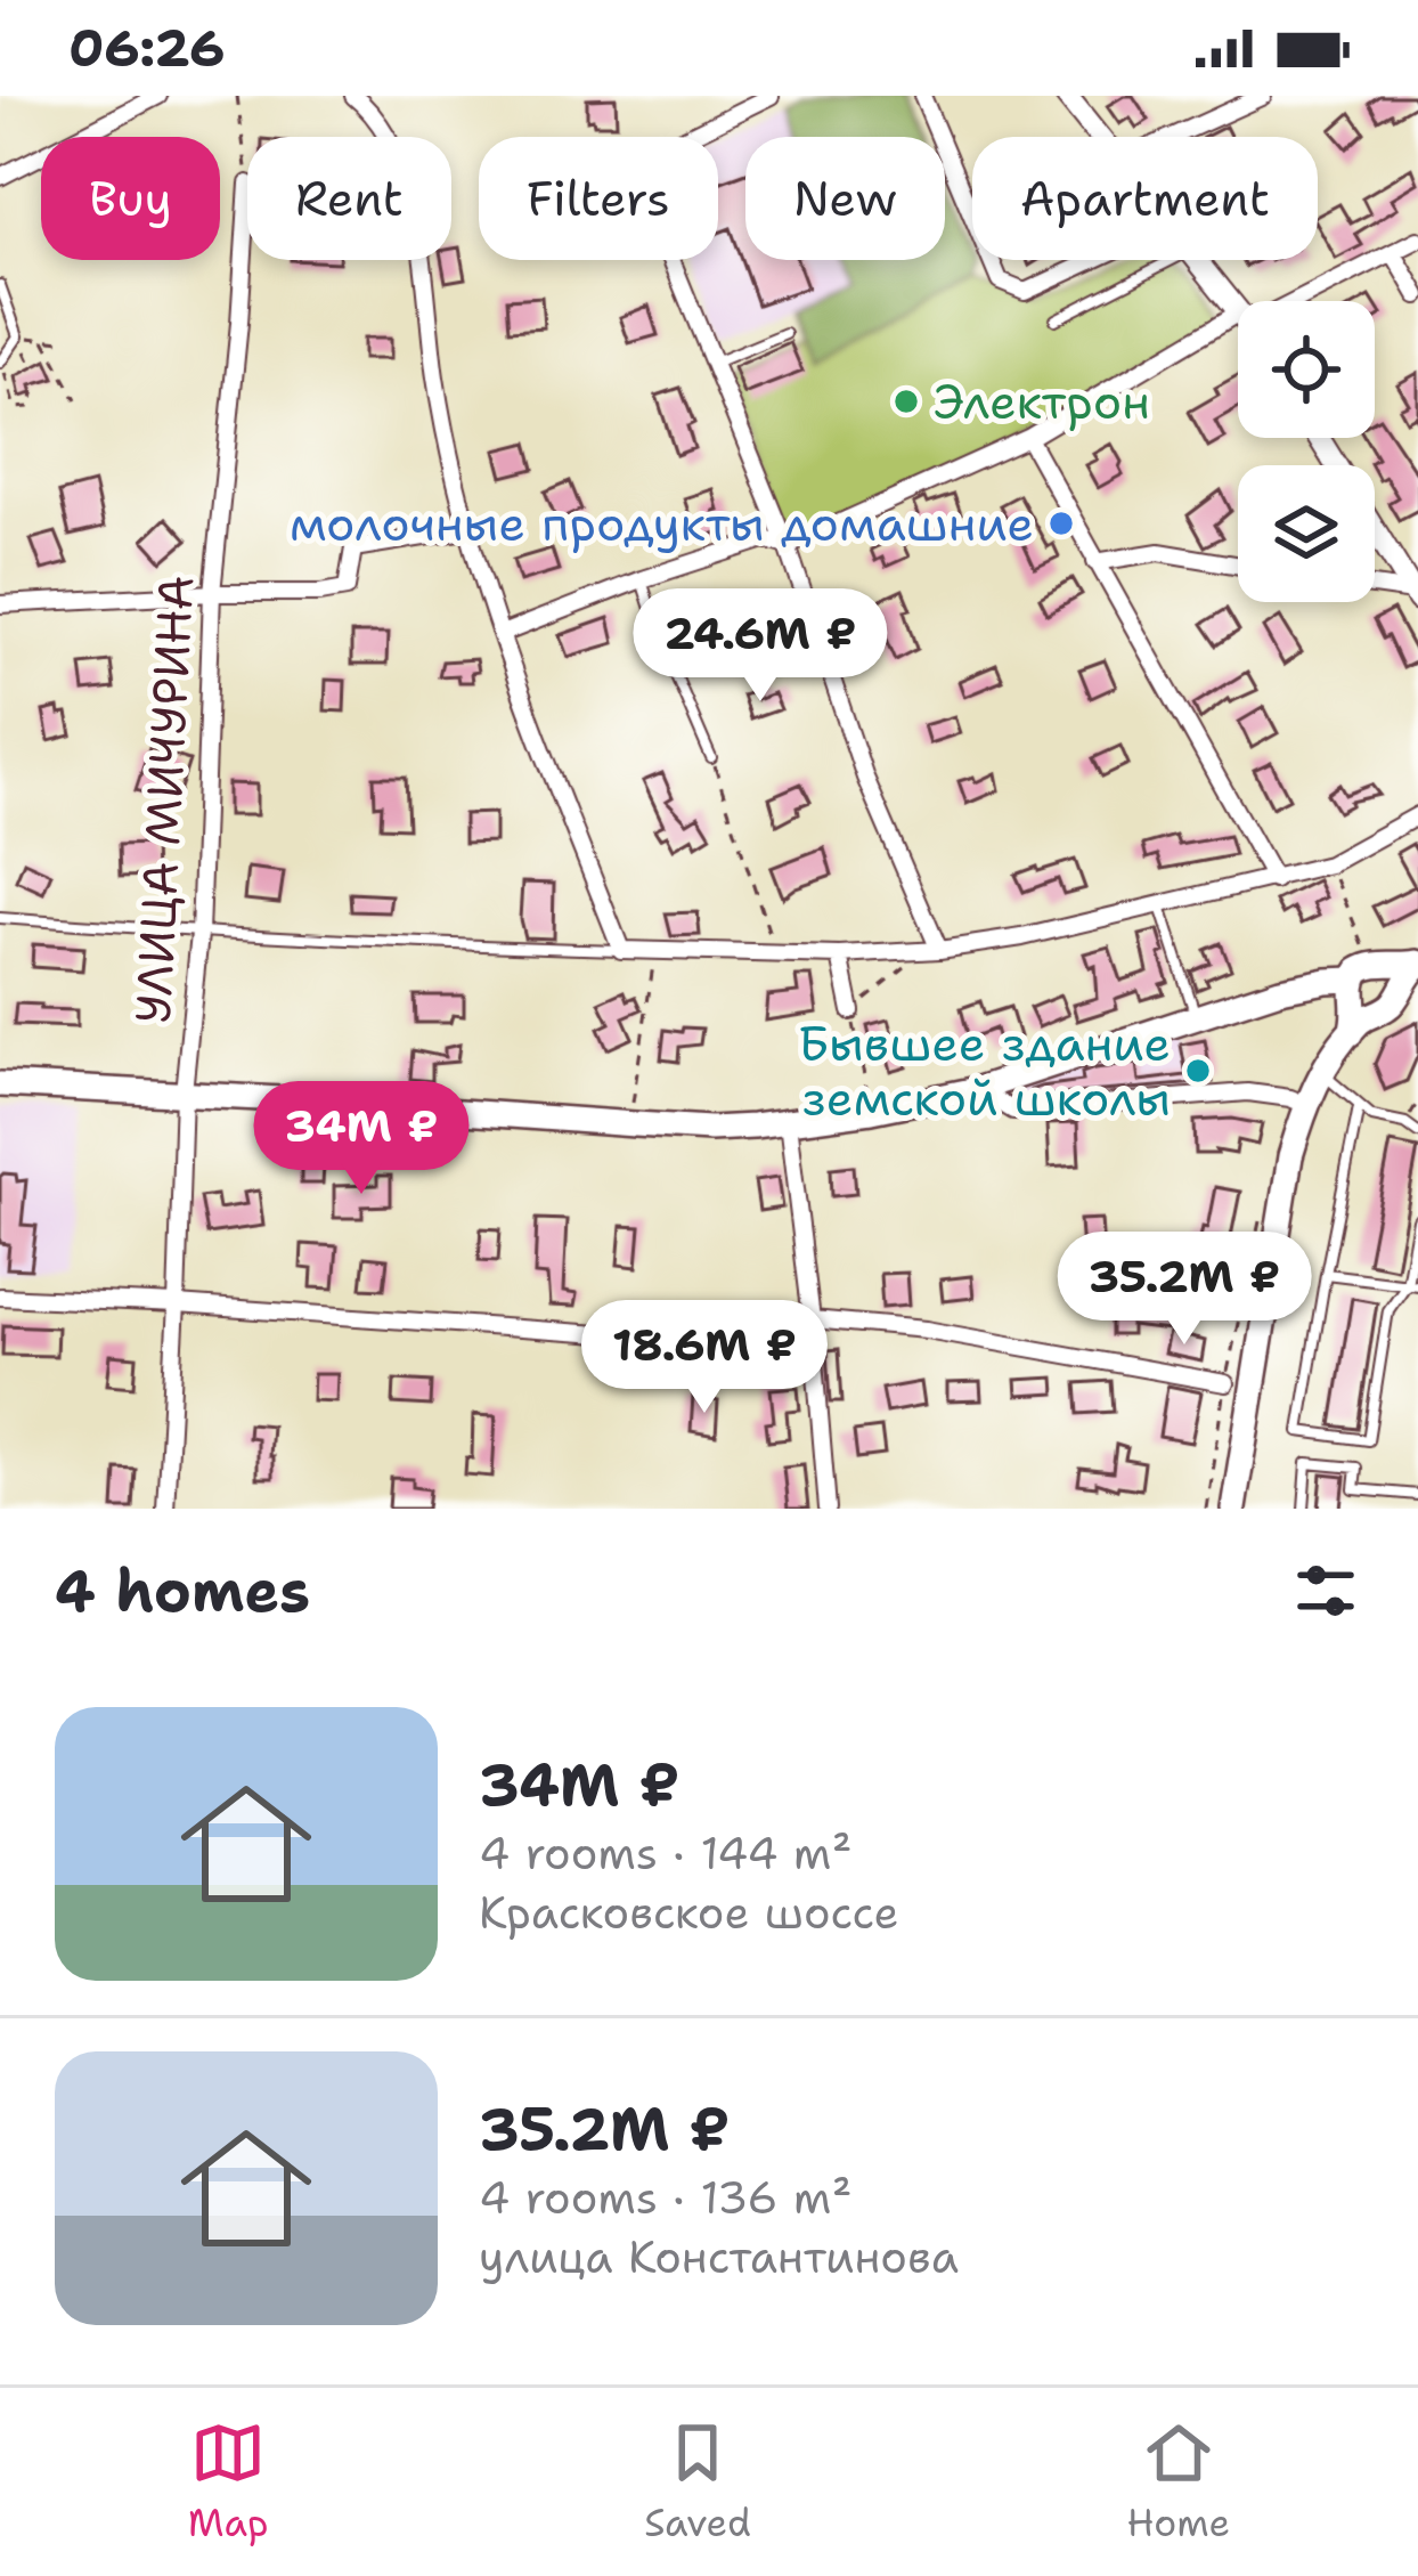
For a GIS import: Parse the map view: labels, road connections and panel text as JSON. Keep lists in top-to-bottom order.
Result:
{
  "streets": {
    "street": ["УЛИЦА МИЧУРИНА"]
  },
  "places": ["Электрон", "молочные продукты домашние", "Бывшее здание земской школы"],
  "page": {
    "status": "06:26",
    "chip": [
      "Buy",
      "Rent",
      "Filters",
      "New",
      "Apartment"
    ],
    "price": [
      "24.6M ₽",
      "34M ₽",
      "35.2M ₽",
      "18.6M ₽"
    ],
    "heading": "4 homes",
    "list": [
      {
        "name": "34M ₽",
        "note": "4 rooms · 144 m² · Красковское шоссе"
      },
      {
        "name": "35.2M ₽",
        "note": "4 rooms · 136 m² · улица Константинова"
      }
    ],
    "tabs": ["Map", "Saved", "Home"]
  }
}
